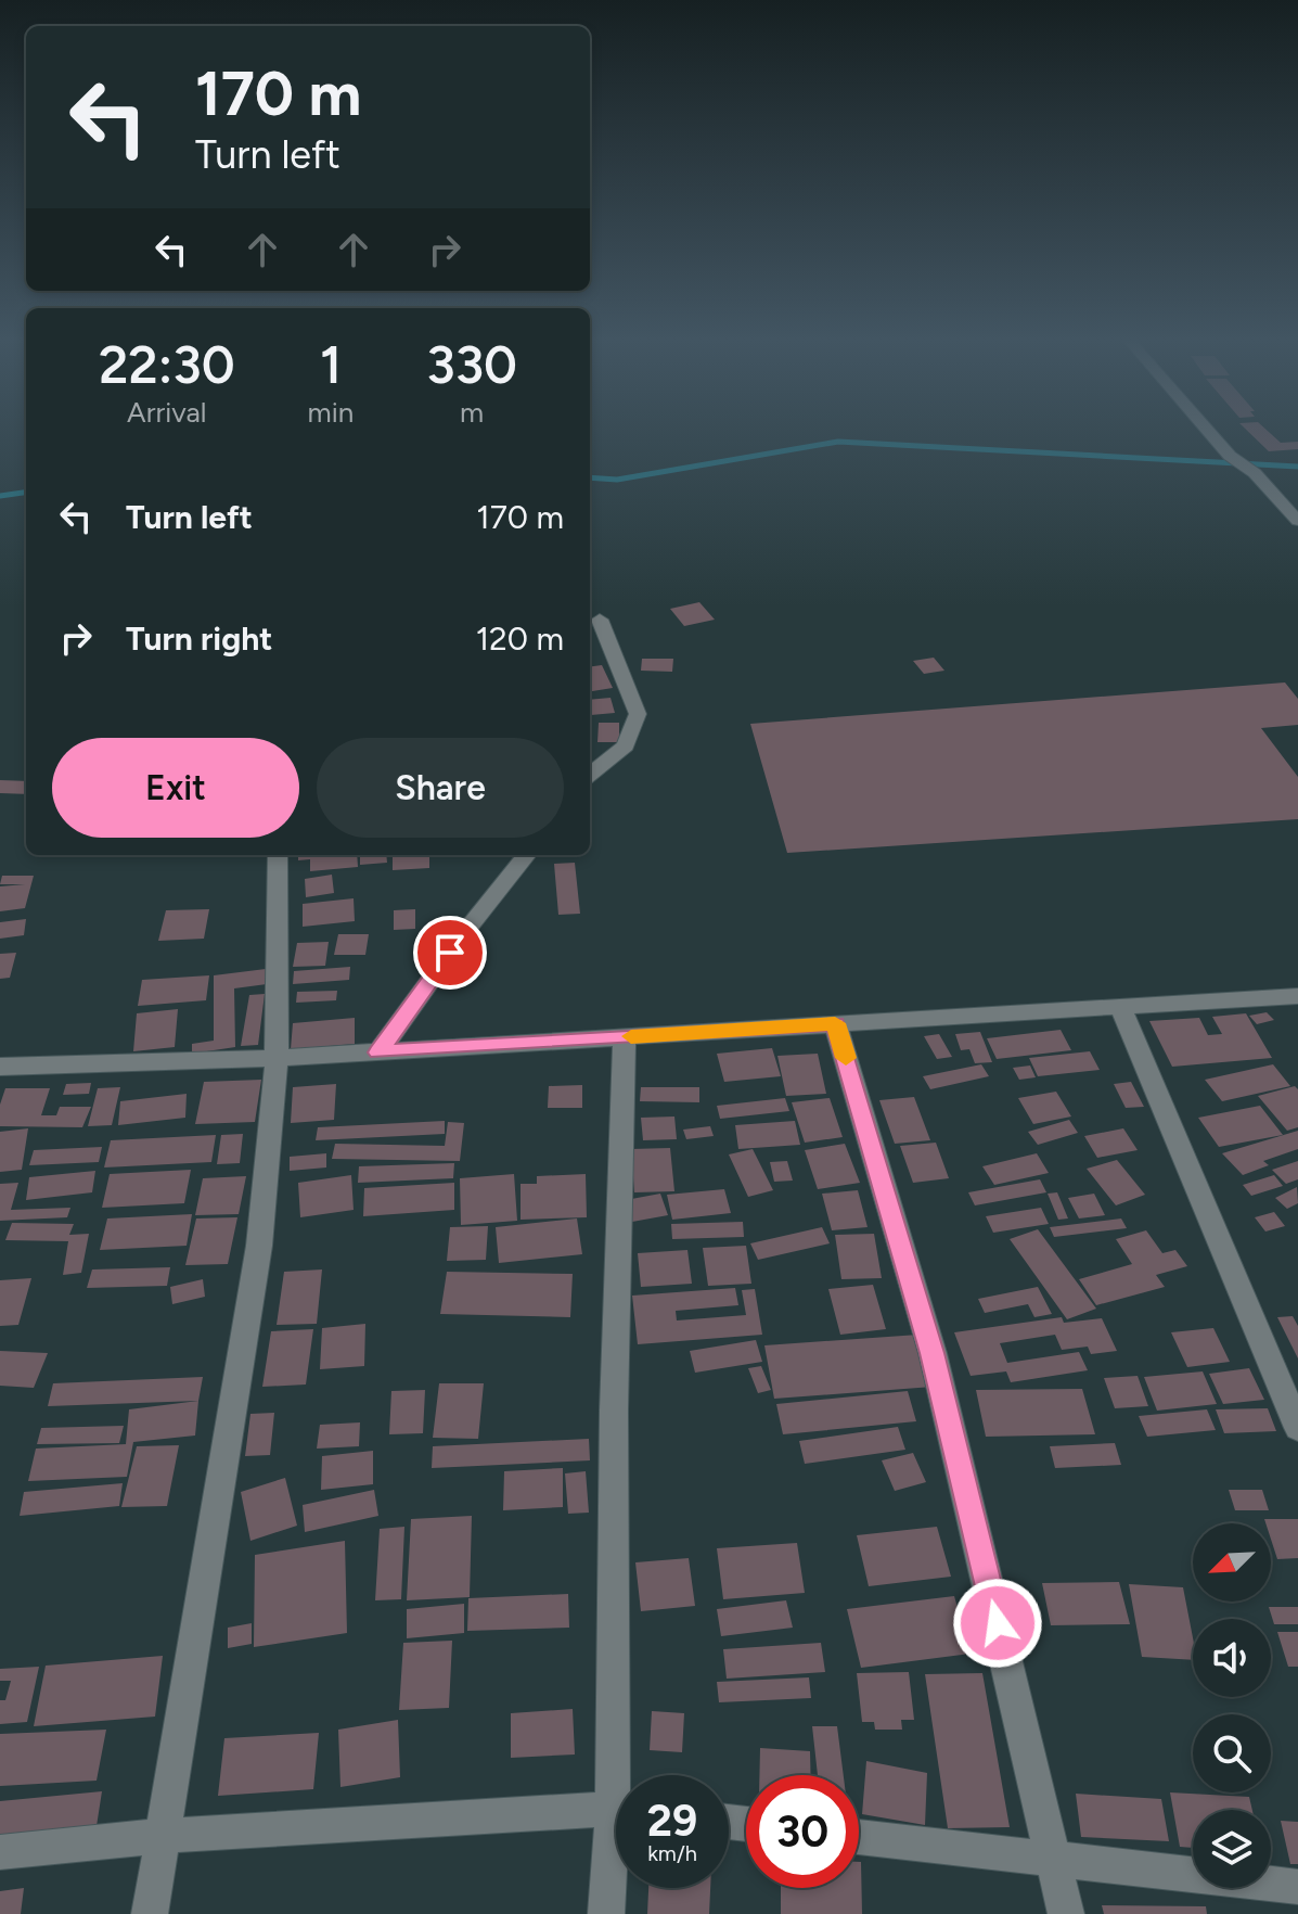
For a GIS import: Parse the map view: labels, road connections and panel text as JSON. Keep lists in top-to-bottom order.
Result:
{
  "north": "bottom left",
  "page": {
    "turn": ["170 m", "Turn left"],
    "eta": [
      "22:30",
      "Arrival",
      "1",
      "min",
      "330",
      "m"
    ],
    "list": [
      {
        "name": "Turn left",
        "value": "170 m"
      },
      {
        "name": "Turn right",
        "value": "120 m"
      }
    ],
    "buttons": ["Exit", "Share"],
    "speed": "29 km/h",
    "limit": "30"
  }
}
